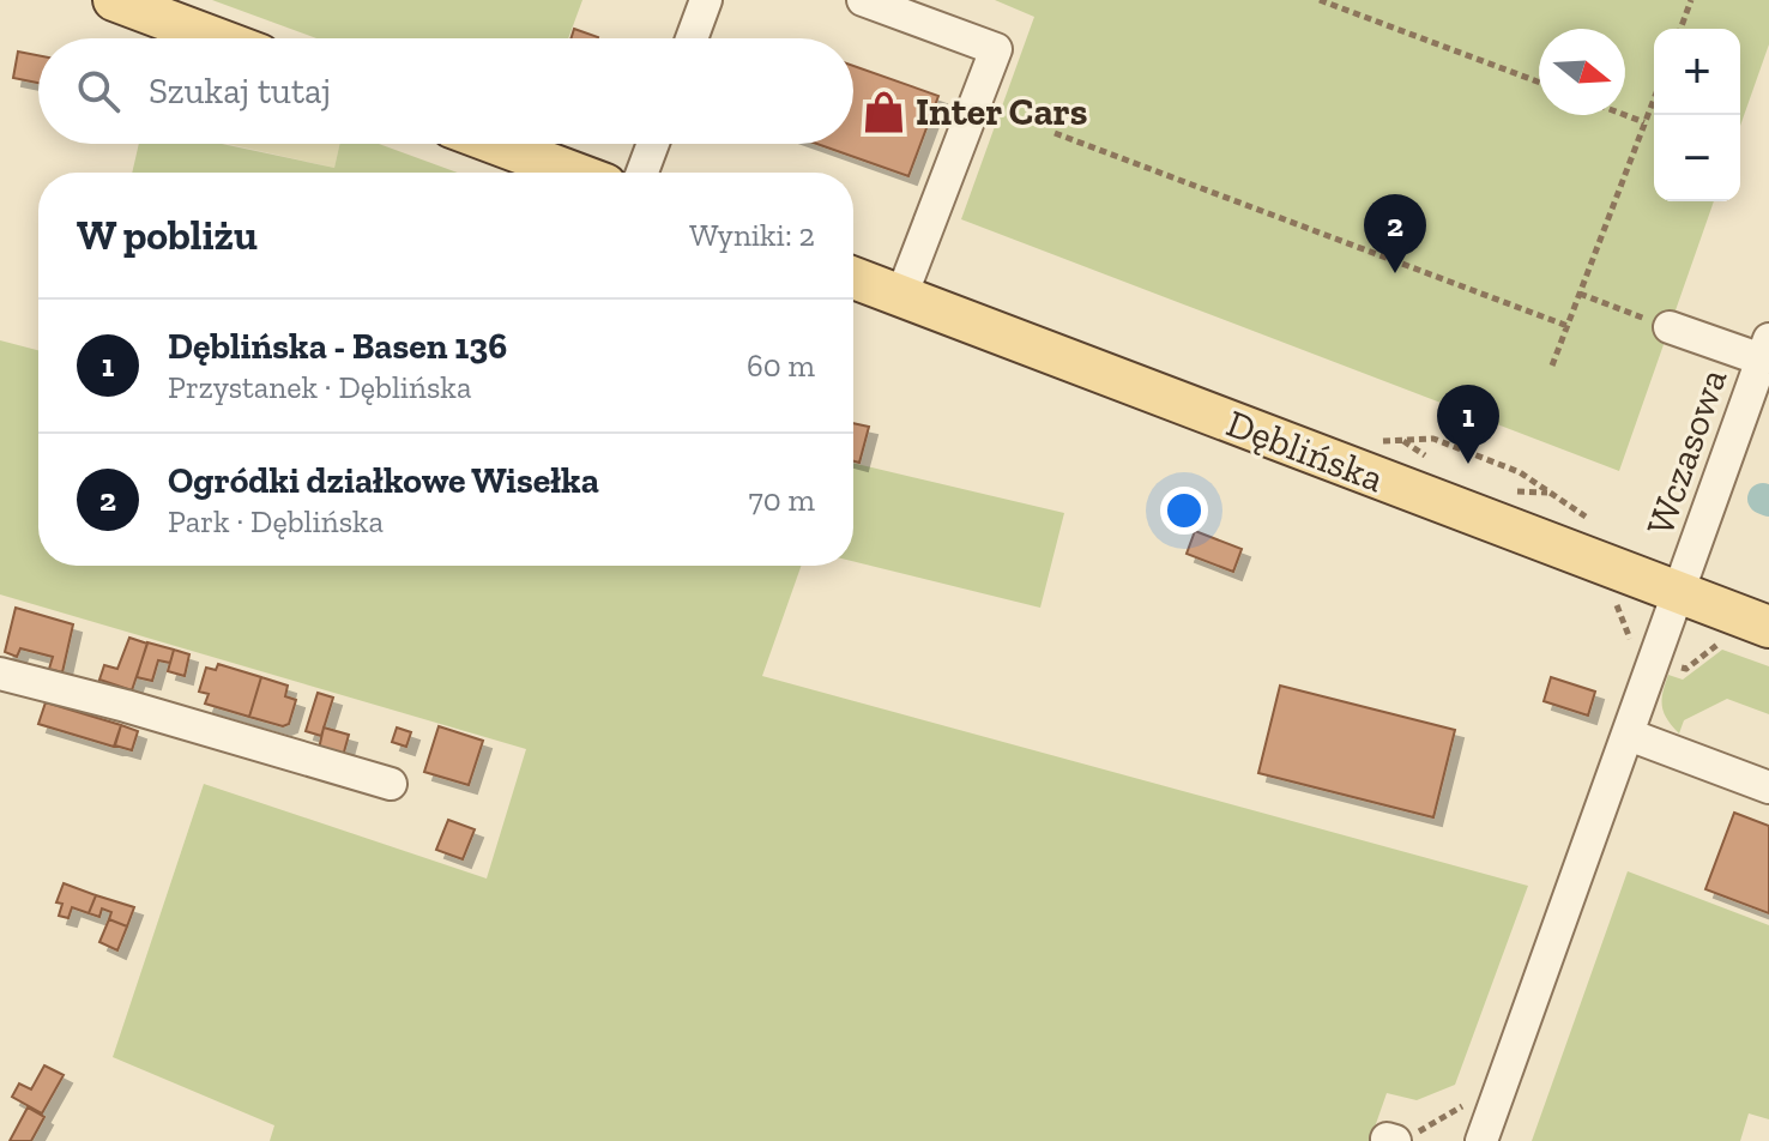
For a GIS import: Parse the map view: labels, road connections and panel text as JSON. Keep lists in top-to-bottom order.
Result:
{
  "streets": {
    "main road": ["Dęblińska"],
    "street": ["Wczasowa"]
  },
  "crossings": [
    ["Dęblińska", "Wczasowa"]
  ],
  "places": {
    "shop": ["Inter Cars"]
  },
  "north": "right",
  "page": {
    "map_buttons": ["+", "−"],
    "search": "Szukaj tutaj",
    "heading": ["W pobliżu", "Wyniki: 2"],
    "pins": ["2", "1"],
    "list": [
      {
        "mark": "1",
        "name": "Dęblińska - Basen 136",
        "note": "Przystanek · Dęblińska",
        "value": "60 m"
      },
      {
        "mark": "2",
        "name": "Ogródki działkowe Wisełka",
        "note": "Park · Dęblińska",
        "value": "70 m"
      }
    ]
  }
}
